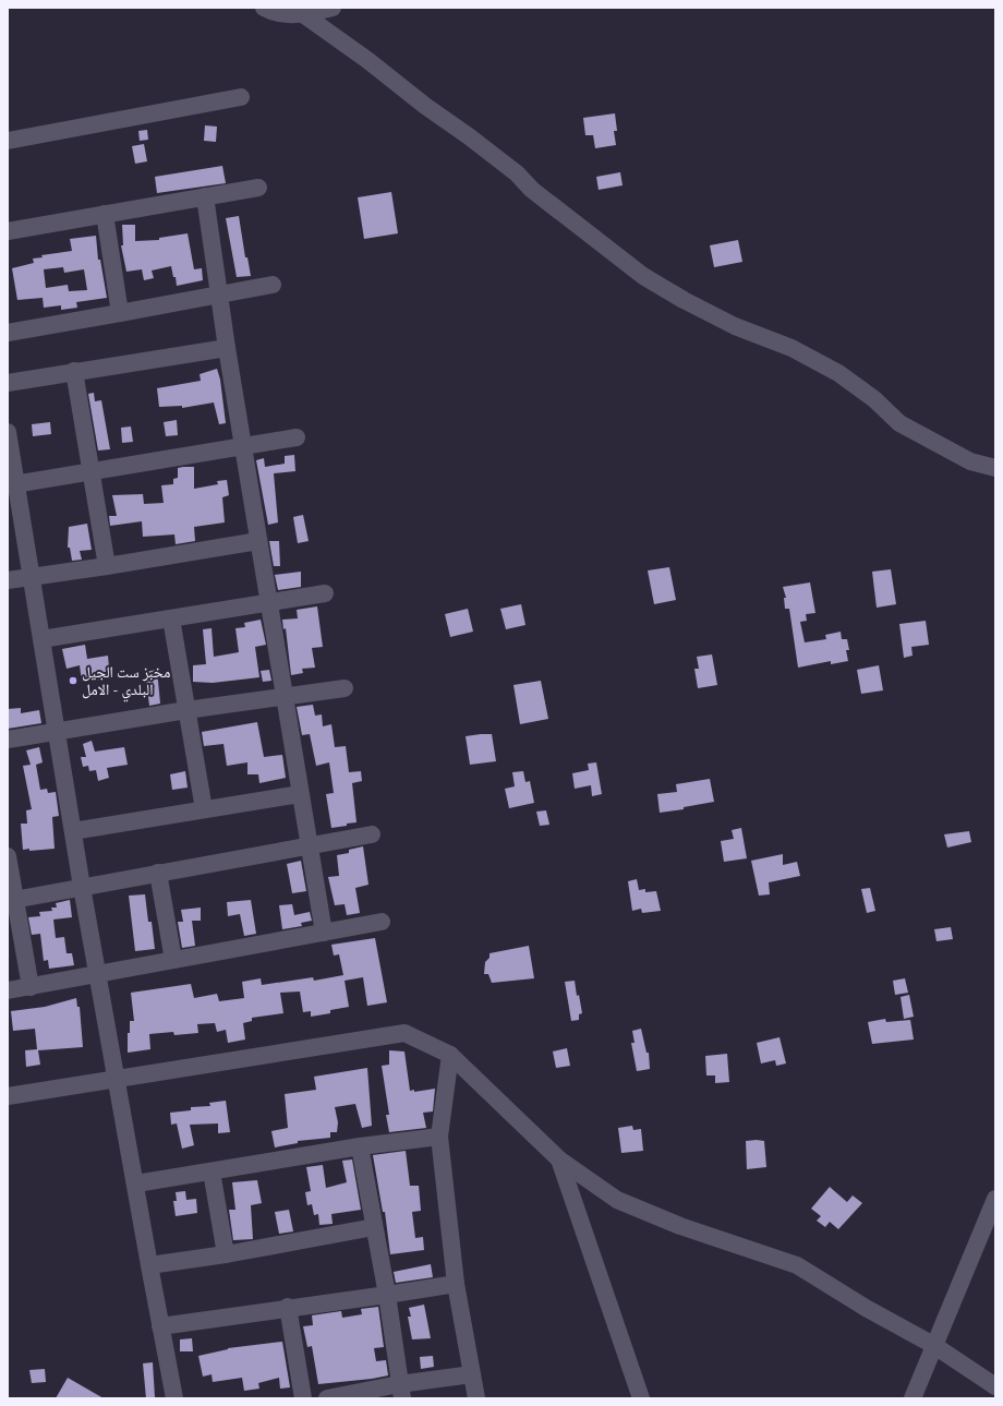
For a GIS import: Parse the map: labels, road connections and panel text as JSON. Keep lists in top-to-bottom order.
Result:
{
  "places": ["مخبز ست الجيل البلدي - الامل"]
}
